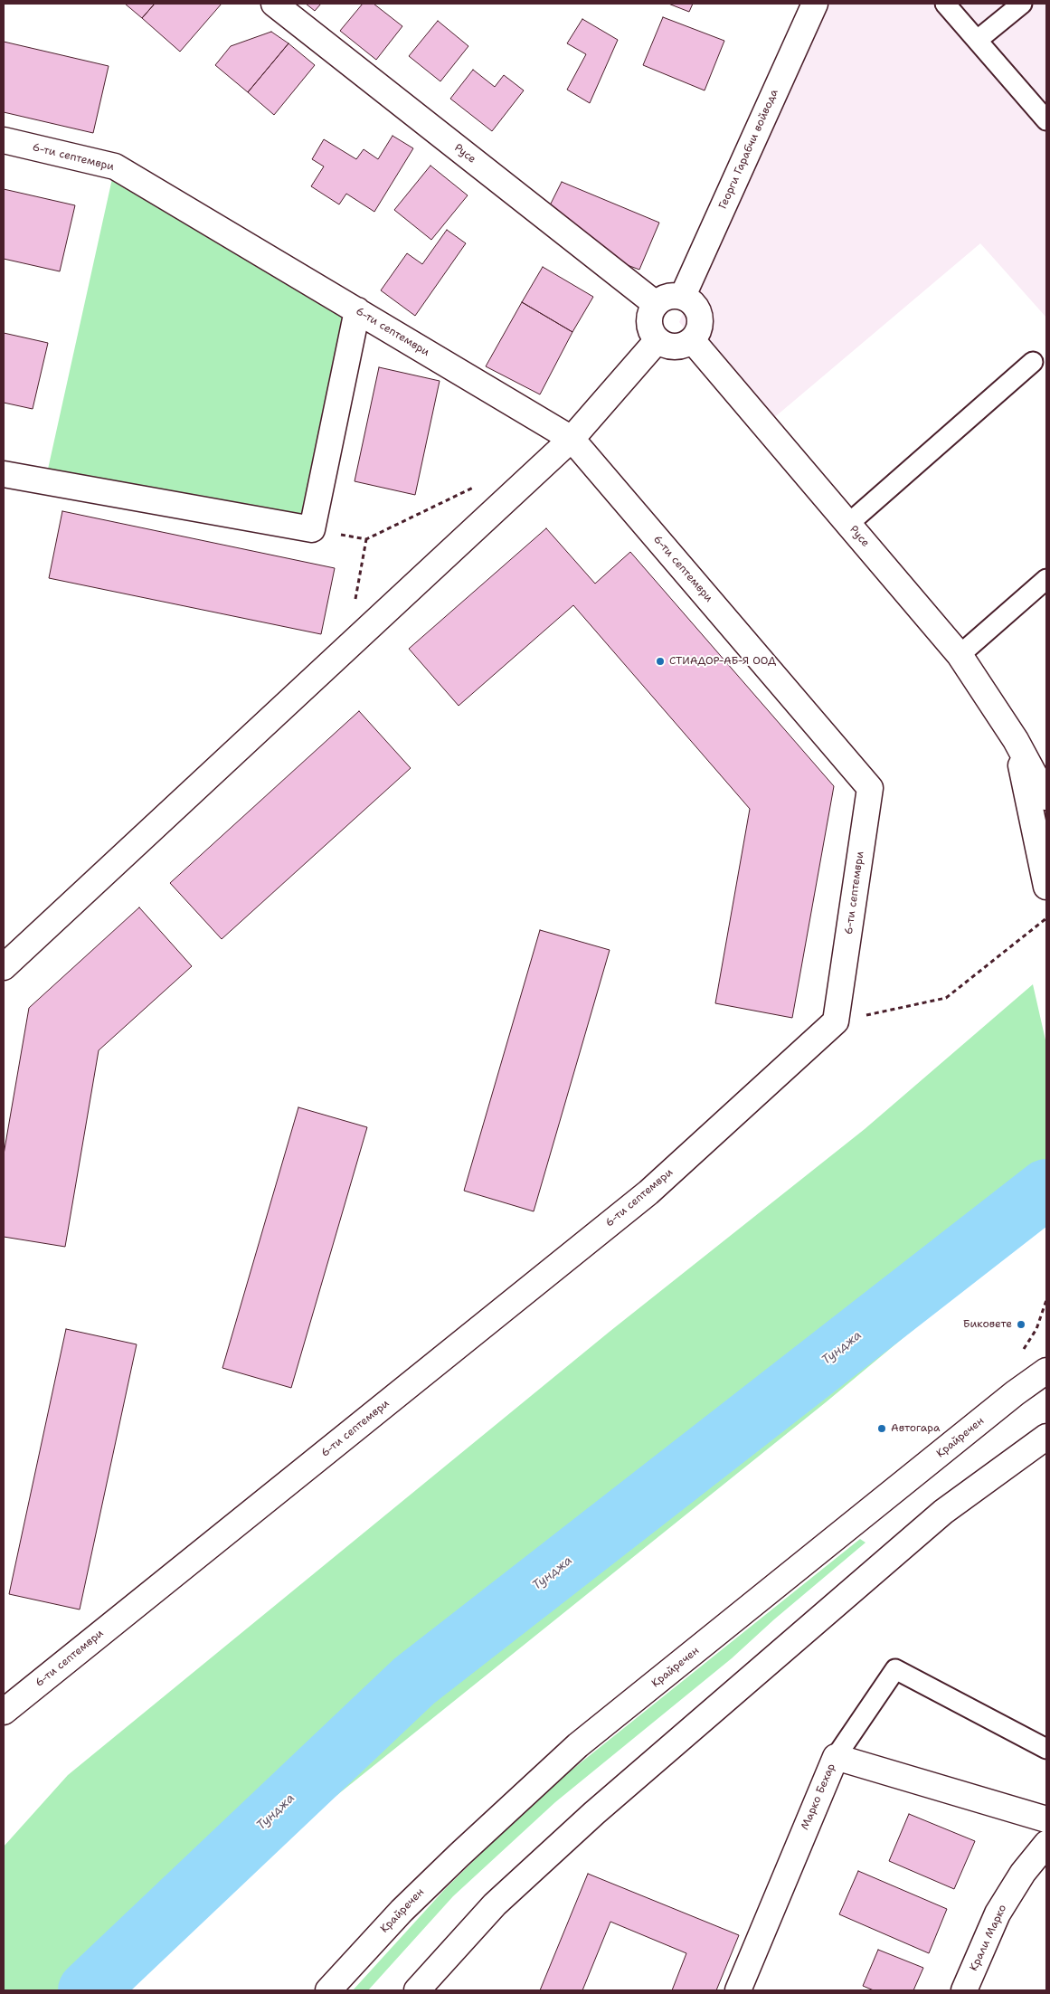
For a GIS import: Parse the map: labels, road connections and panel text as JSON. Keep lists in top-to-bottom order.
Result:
{
  "streets": {
    "street": [
      "Георги Гарабчи войвода",
      "Русе",
      "6-ти септември",
      "Крайречен",
      "Марко Бехар",
      "Крали Марко"
    ]
  },
  "crossings": [
    ["Георги Гарабчи войвода", "Русе"]
  ],
  "water": ["Тунджа"],
  "places": ["СТИАДОР-АБ-Я ООД", "Биковете", "Автогара"]
}
